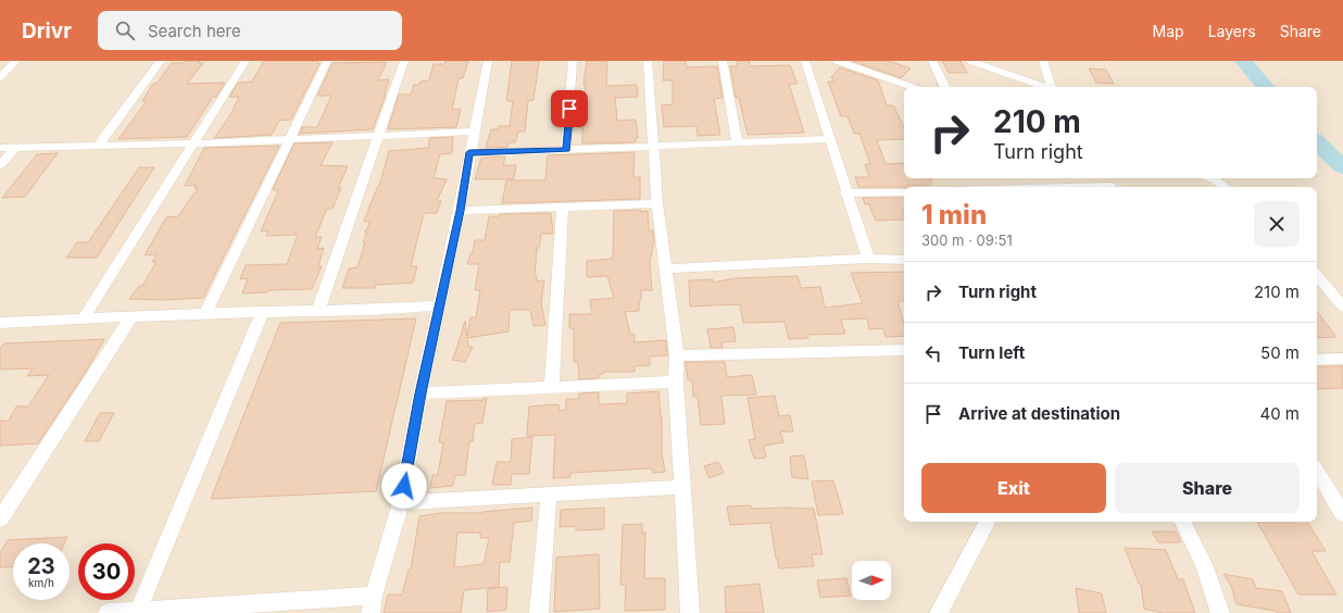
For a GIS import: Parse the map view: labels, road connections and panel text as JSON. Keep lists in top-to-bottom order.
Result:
{
  "north": "right",
  "page": {
    "header": "Drivr",
    "search": "Search here",
    "nav": ["Map", "Layers", "Share"],
    "turn": ["210 m", "Turn right"],
    "heading": ["1 min", "300 m · 09:51"],
    "list": [
      {
        "name": "Turn right",
        "value": "210 m"
      },
      {
        "name": "Turn left",
        "value": "50 m"
      },
      {
        "name": "Arrive at destination",
        "value": "40 m"
      }
    ],
    "buttons": ["Exit", "Share"],
    "speed": "23 km/h",
    "limit": "30"
  }
}
